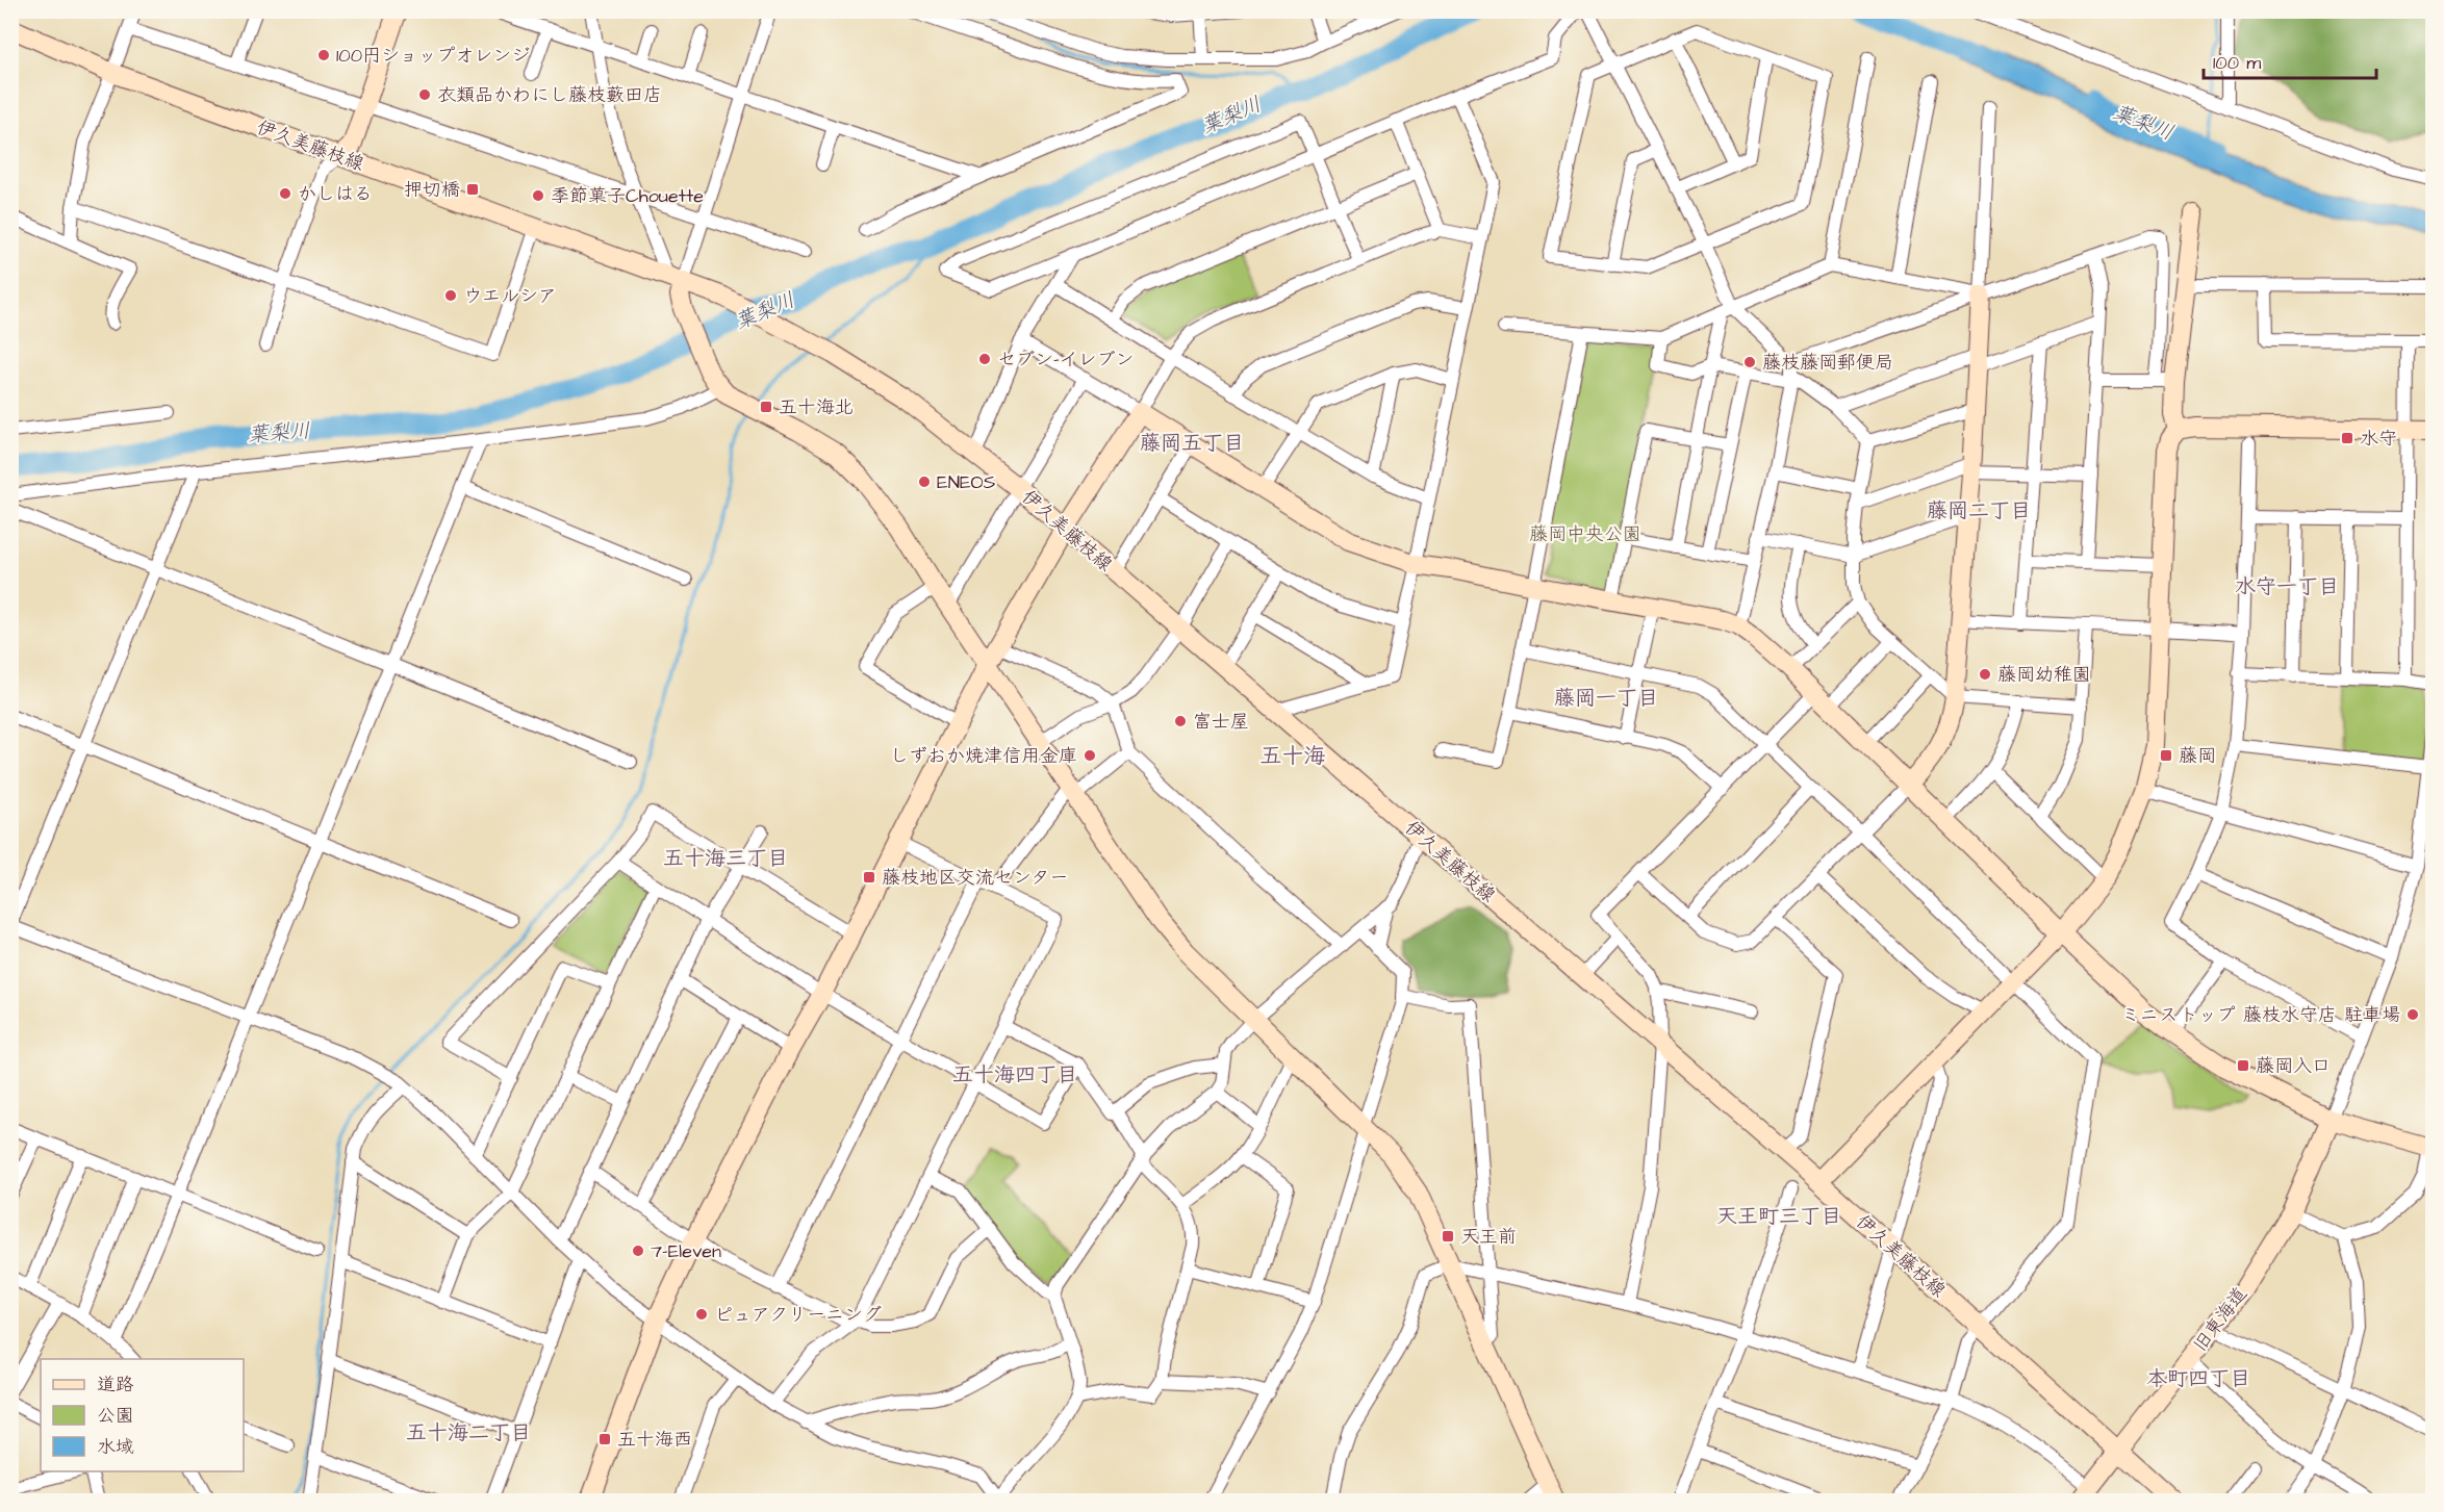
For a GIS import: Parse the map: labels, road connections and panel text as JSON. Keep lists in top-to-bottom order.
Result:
{
  "streets": {
    "street": ["伊久美藤枝線", "旧東海道"]
  },
  "crossings": [
    ["伊久美藤枝線", "旧東海道"]
  ],
  "districts": [
    "藤岡五丁目",
    "藤岡二丁目",
    "水守一丁目",
    "藤岡一丁目",
    "五十海",
    "五十海三丁目",
    "五十海四丁目",
    "天王町三丁目",
    "本町四丁目",
    "五十海二丁目"
  ],
  "water": ["葉梨川"],
  "parks": ["藤岡中央公園"],
  "places": {
    "other": [
      "100円ショップオレンジ",
      "衣類品かわにし藤枝藪田店",
      "かしはる",
      "季節菓子Chouette",
      "ウエルシア",
      "セブン-イレブン",
      "藤枝藤岡郵便局",
      "ENEOS",
      "藤岡幼稚園",
      "富士屋",
      "しずおか焼津信用金庫",
      "ミニストップ 藤枝水守店 駐車場",
      "7-Eleven",
      "ピュアクリーニング"
    ],
    "transit": [
      "押切橋",
      "五十海北",
      "水守",
      "藤岡",
      "藤枝地区交流センター",
      "藤岡入口",
      "天王前",
      "五十海西"
    ]
  },
  "legend": ["道路", "公園", "水域"],
  "scale_bar": "100 m"
}
